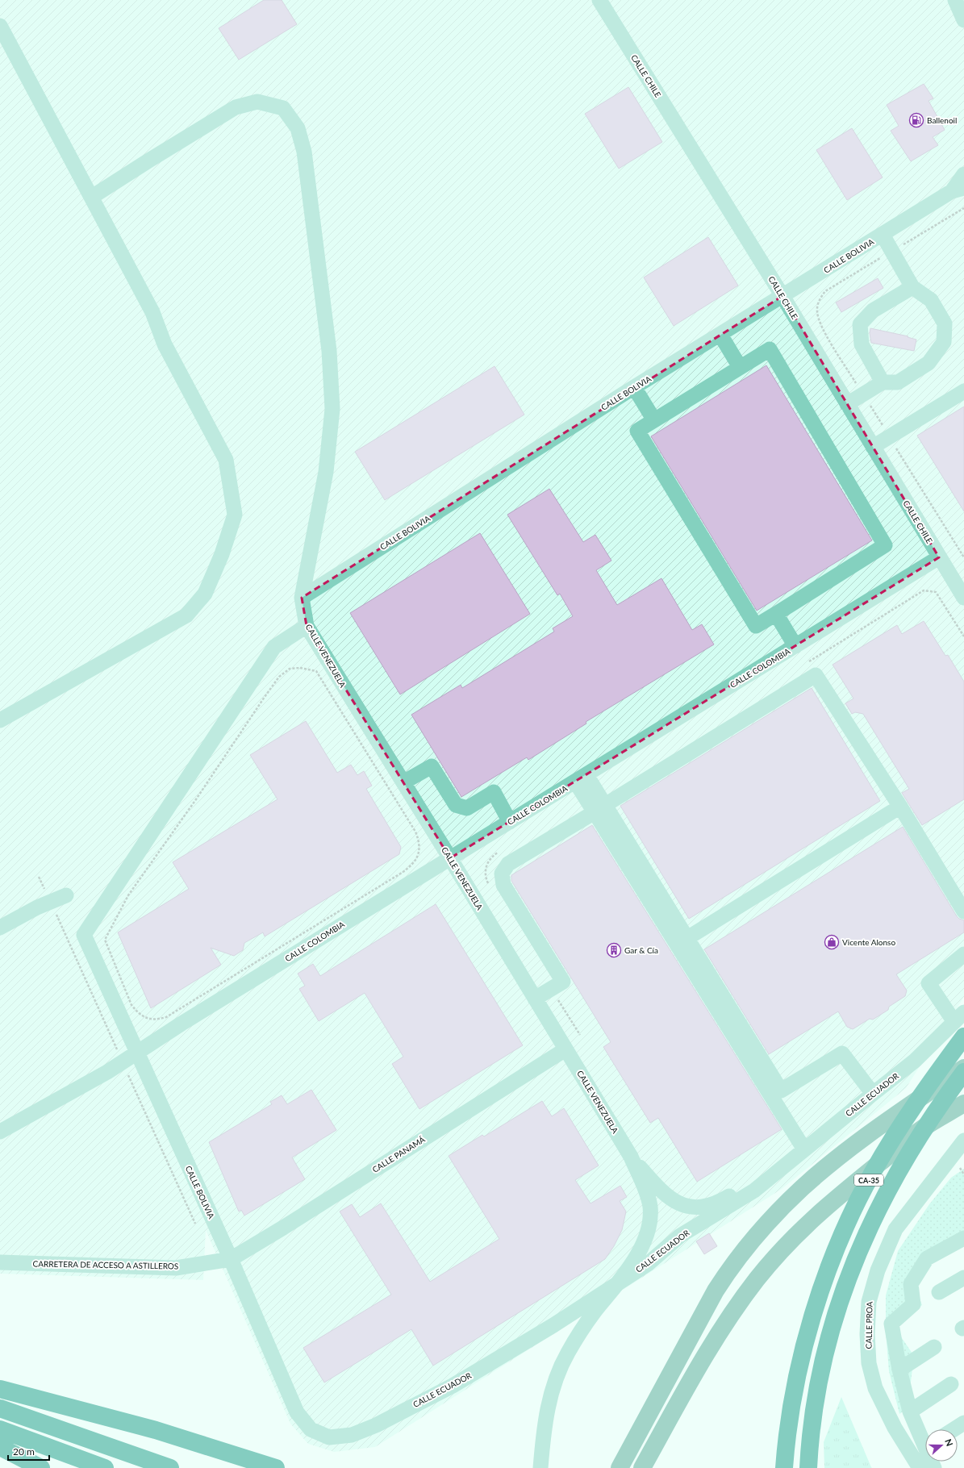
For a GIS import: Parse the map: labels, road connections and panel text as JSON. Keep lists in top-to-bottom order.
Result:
{
  "streets": {
    "highway": ["CA-35"],
    "street": [
      "CALLE CHILE",
      "CALLE BOLIVIA",
      "CALLE VENEZUELA",
      "CALLE COLOMBIA",
      "CALLE ECUADOR",
      "CALLE PANAMÁ",
      "CARRETERA DE ACCESO A ASTILLEROS",
      "CALLE PROA"
    ]
  },
  "crossings": [
    ["CALLE CHILE", "CALLE BOLIVIA"],
    ["CALLE CHILE", "CALLE COLOMBIA"],
    ["CALLE BOLIVIA", "CALLE VENEZUELA"],
    ["CALLE BOLIVIA", "CALLE COLOMBIA"],
    ["CALLE BOLIVIA", "CALLE ECUADOR"],
    ["CALLE BOLIVIA", "CALLE PANAMÁ"],
    ["CALLE BOLIVIA", "CARRETERA DE ACCESO A ASTILLEROS"],
    ["CALLE VENEZUELA", "CALLE COLOMBIA"],
    ["CALLE VENEZUELA", "CALLE PANAMÁ"],
    ["CALLE PANAMÁ", "CARRETERA DE ACCESO A ASTILLEROS"]
  ],
  "places": {
    "fuel station": ["Ballenoil"],
    "shop": ["Vicente Alonso"],
    "building": ["Gar & Cía"]
  },
  "scale_bar": "20 m",
  "north": "right"
}
